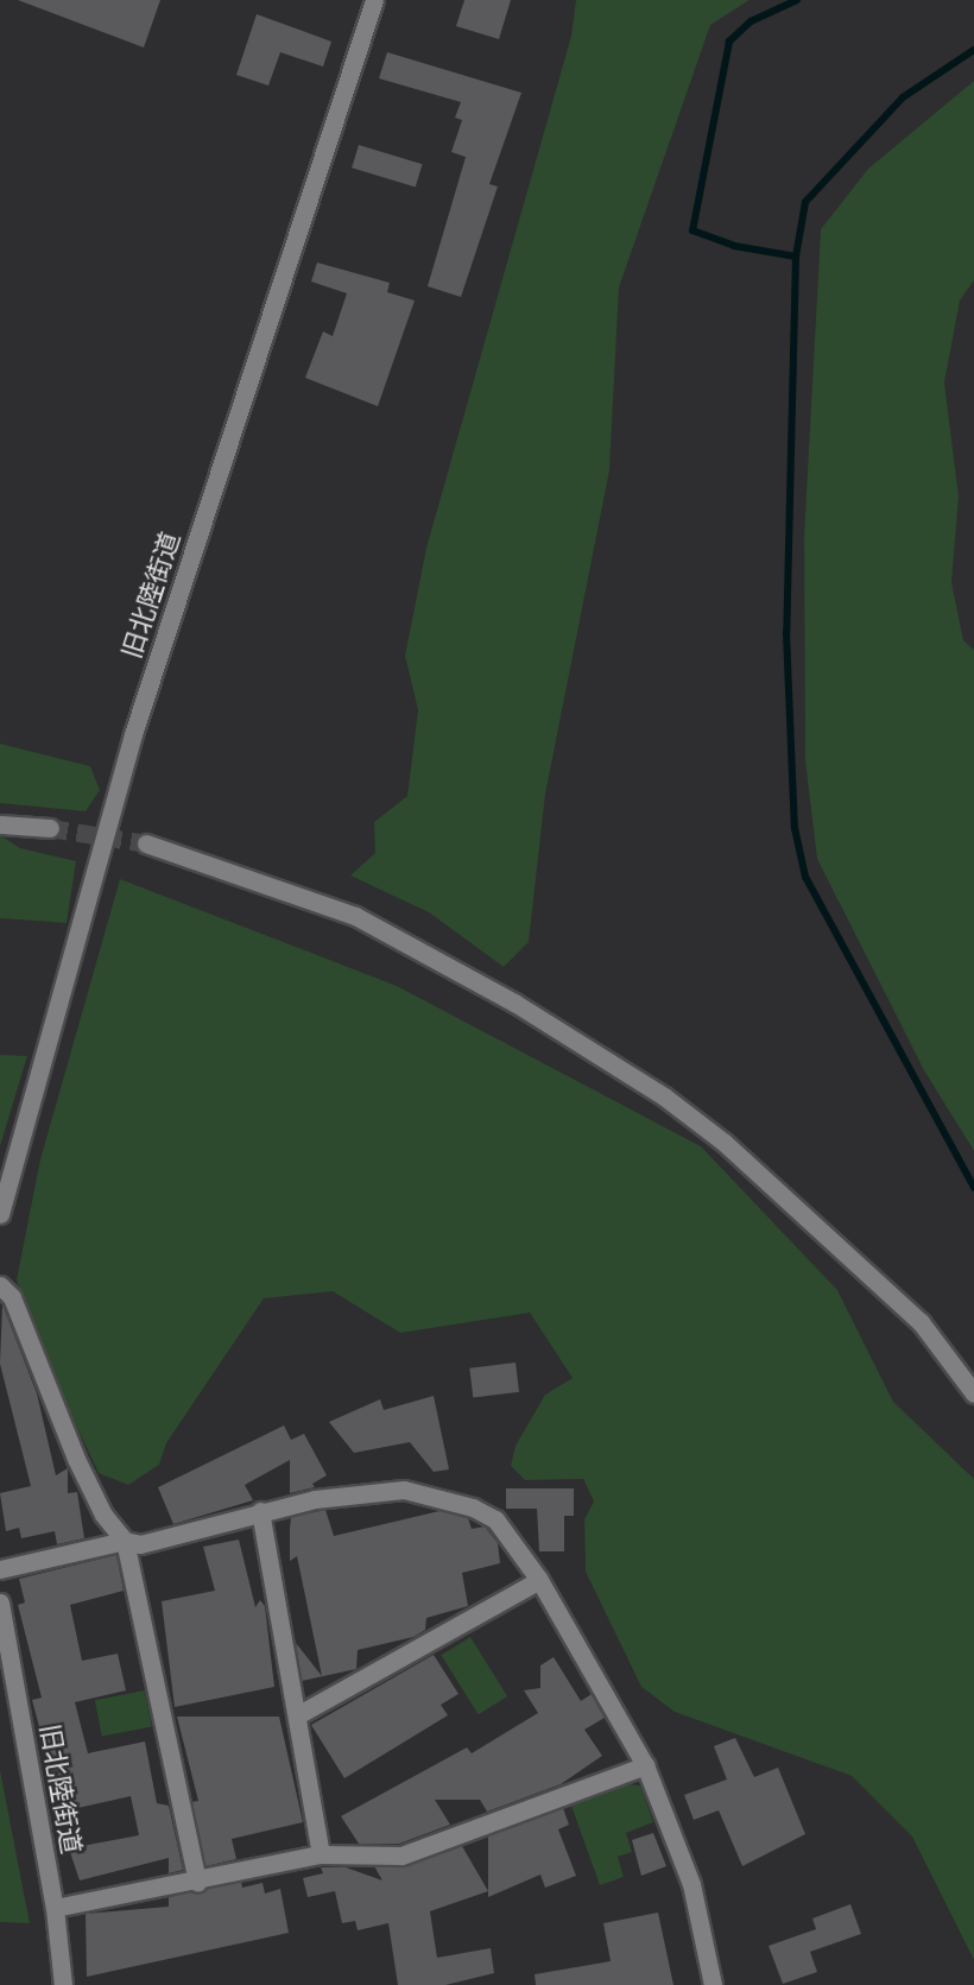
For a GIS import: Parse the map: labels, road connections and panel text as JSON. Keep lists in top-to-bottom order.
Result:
{
  "streets": {
    "street": ["旧北陸街道"]
  }
}
